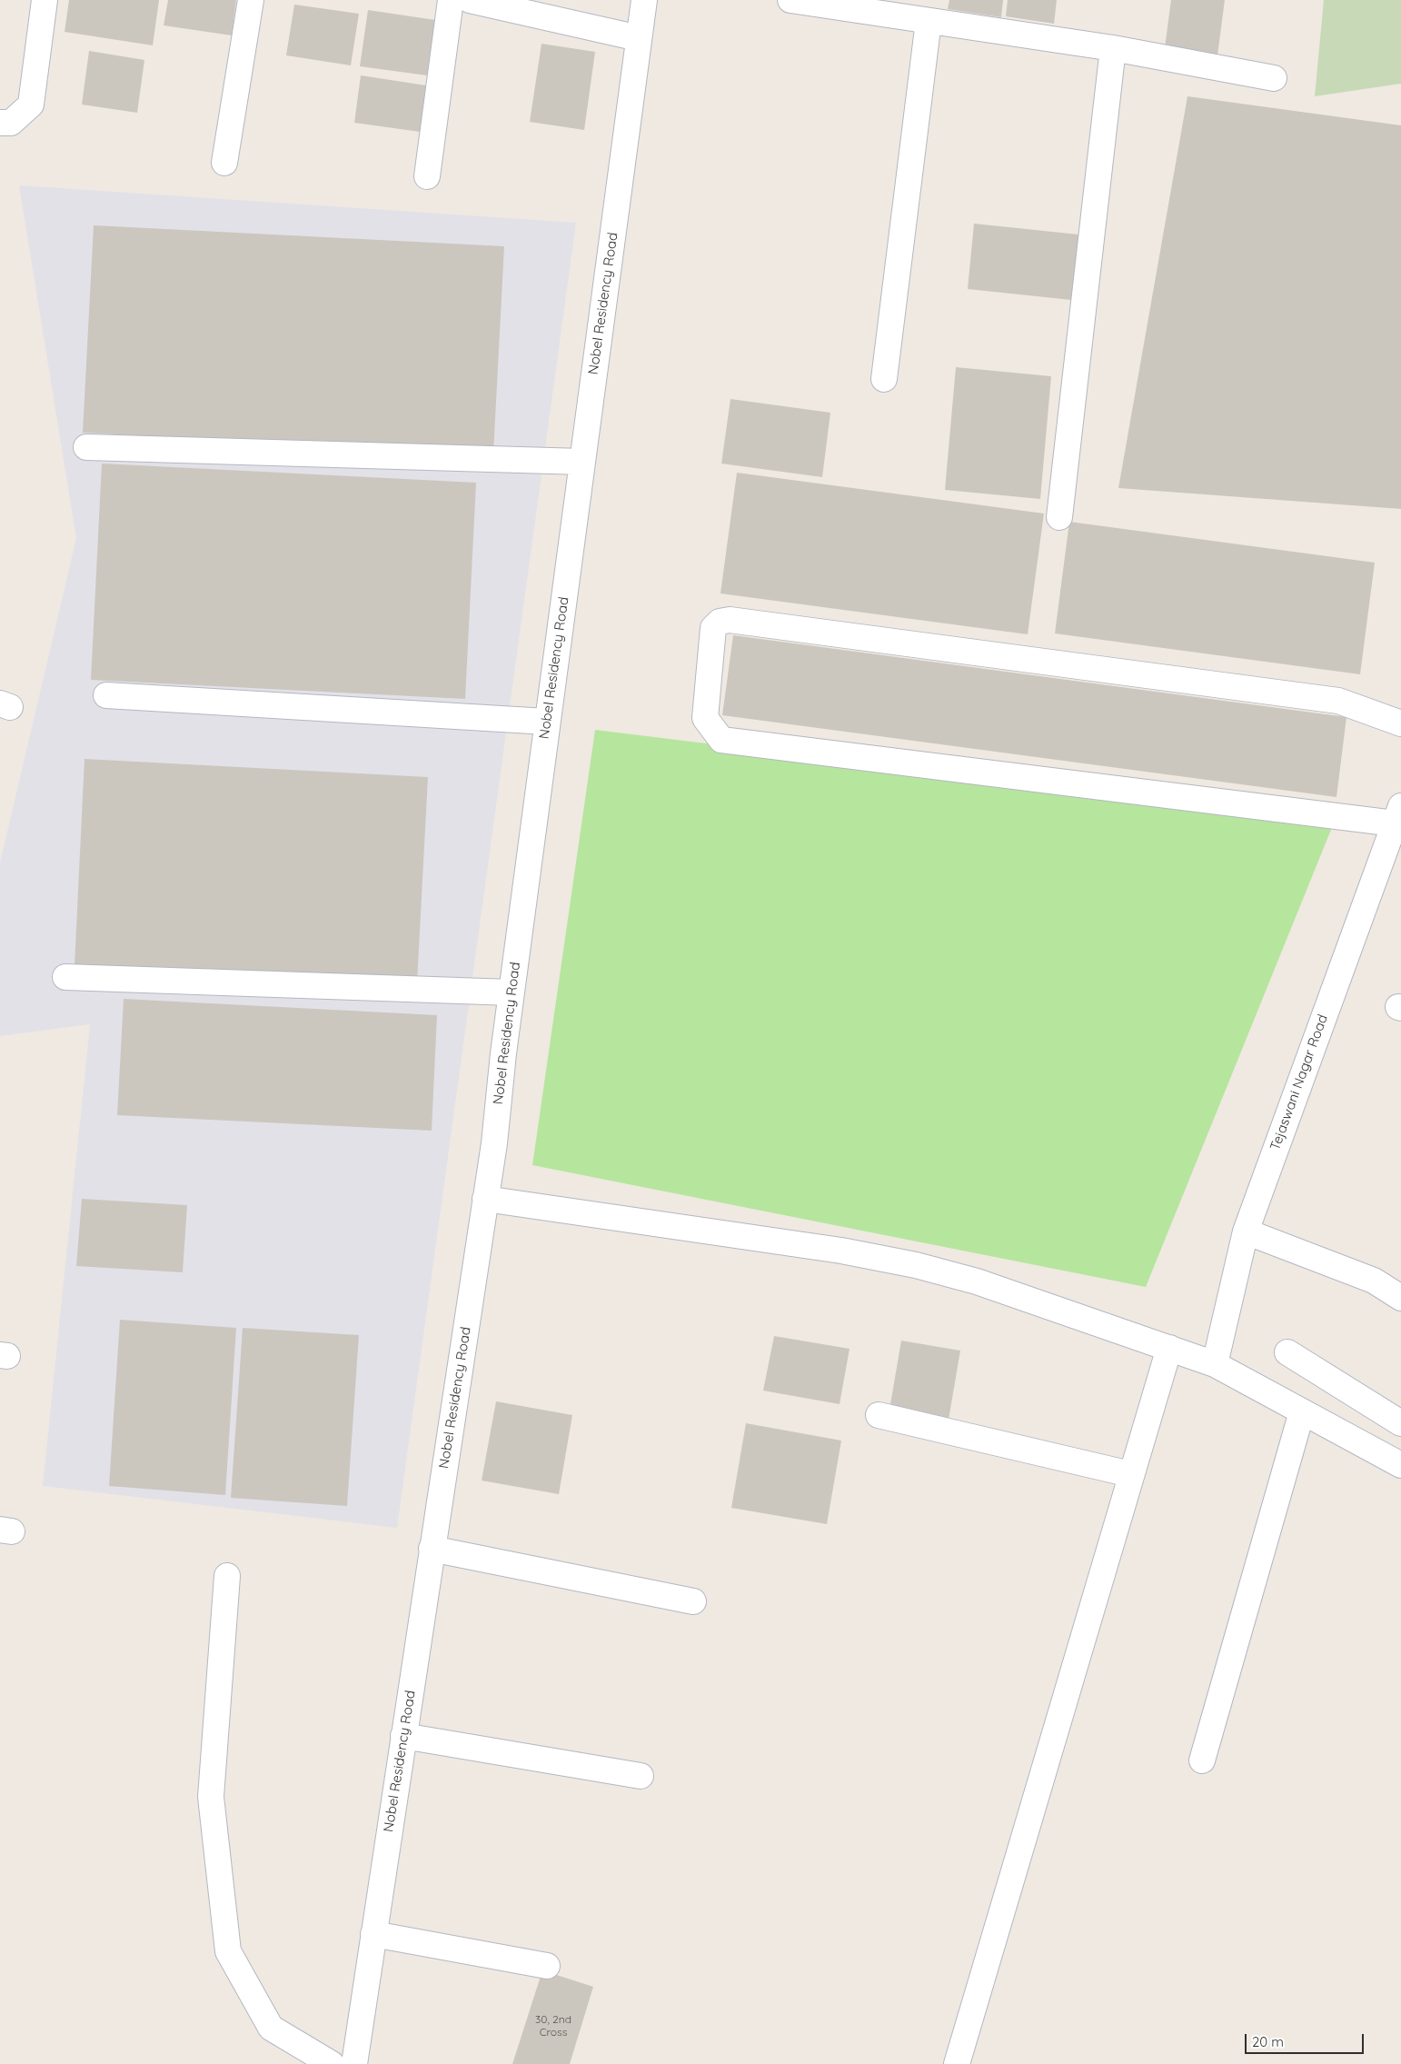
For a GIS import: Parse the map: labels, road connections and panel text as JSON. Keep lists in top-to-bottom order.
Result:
{
  "streets": {
    "street": ["Nobel Residency Road", "Tejaswani Nagar Road"]
  },
  "house_numbers": ["30, 2nd Cross"],
  "scale_bar": "20 m"
}
